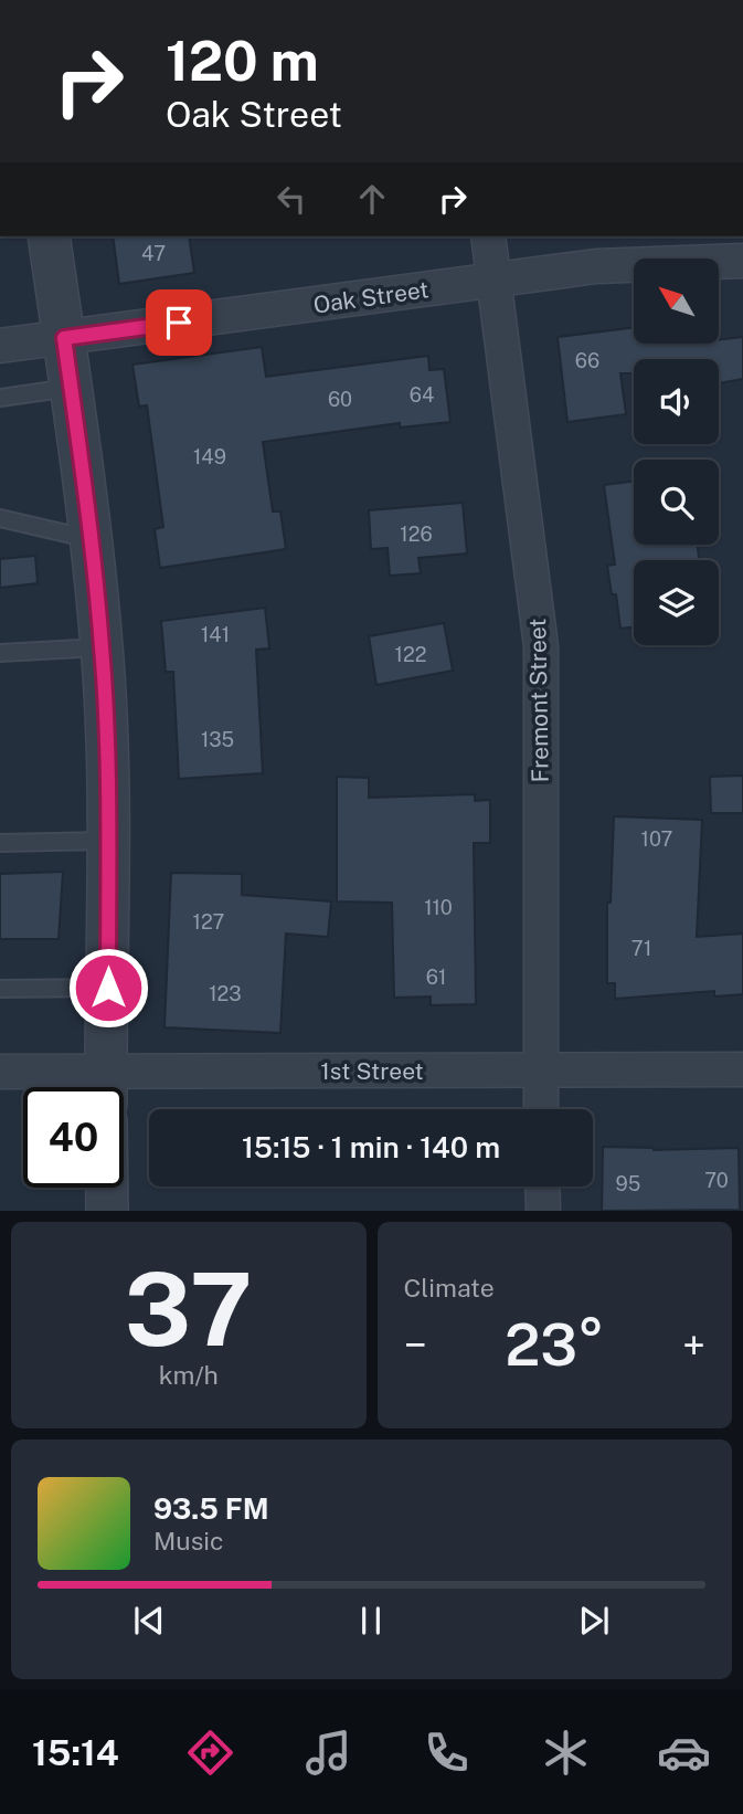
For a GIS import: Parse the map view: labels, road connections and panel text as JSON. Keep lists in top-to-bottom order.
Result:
{
  "streets": {
    "street": ["Oak Street", "Fremont Street", "1st Street"]
  },
  "crossings": [
    ["Oak Street", "Fremont Street"],
    ["Fremont Street", "1st Street"]
  ],
  "house_numbers": [
    "47",
    "66",
    "64",
    "60",
    "149",
    "126",
    "141",
    "122",
    "135",
    "107",
    "110",
    "127",
    "71",
    "61",
    "123",
    "70",
    "95"
  ],
  "north": "top left",
  "page": {
    "turn": ["120 m", "Oak Street"],
    "limit": "40",
    "trip": "15:15 · 1 min · 140 m",
    "tile": [
      ["37", "km/h"],
      "Climate"
    ],
    "heat": ["−", "23°", "+"],
    "song": ["93.5 FM", "Music"],
    "tabs": "15:14"
  }
}
